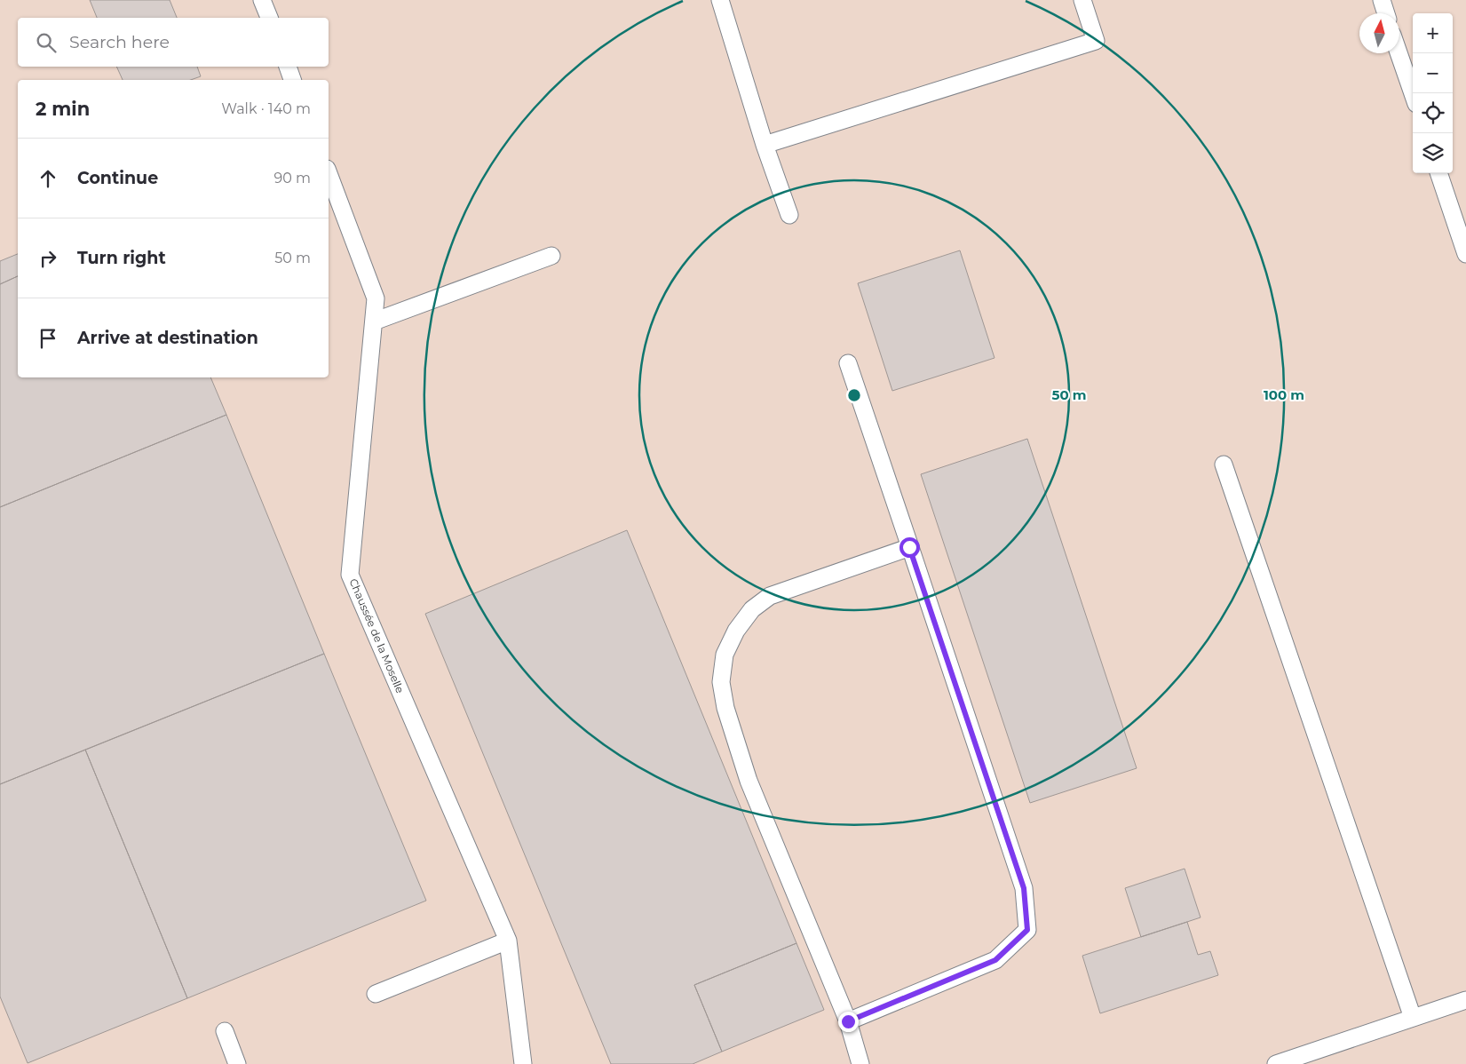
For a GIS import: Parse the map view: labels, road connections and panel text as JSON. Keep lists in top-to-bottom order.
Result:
{
  "streets": {
    "lane": ["Chaussée de la Moselle"]
  },
  "north": "top",
  "page": {
    "map_buttons": ["+", "−"],
    "search": "Search here",
    "heading": ["2 min", "Walk · 140 m"],
    "list": [
      ["Continue", "90 m"],
      ["Turn right", "50 m"],
      "Arrive at destination"
    ]
  },
  "rings": ["50 m", "100 m"]
}
